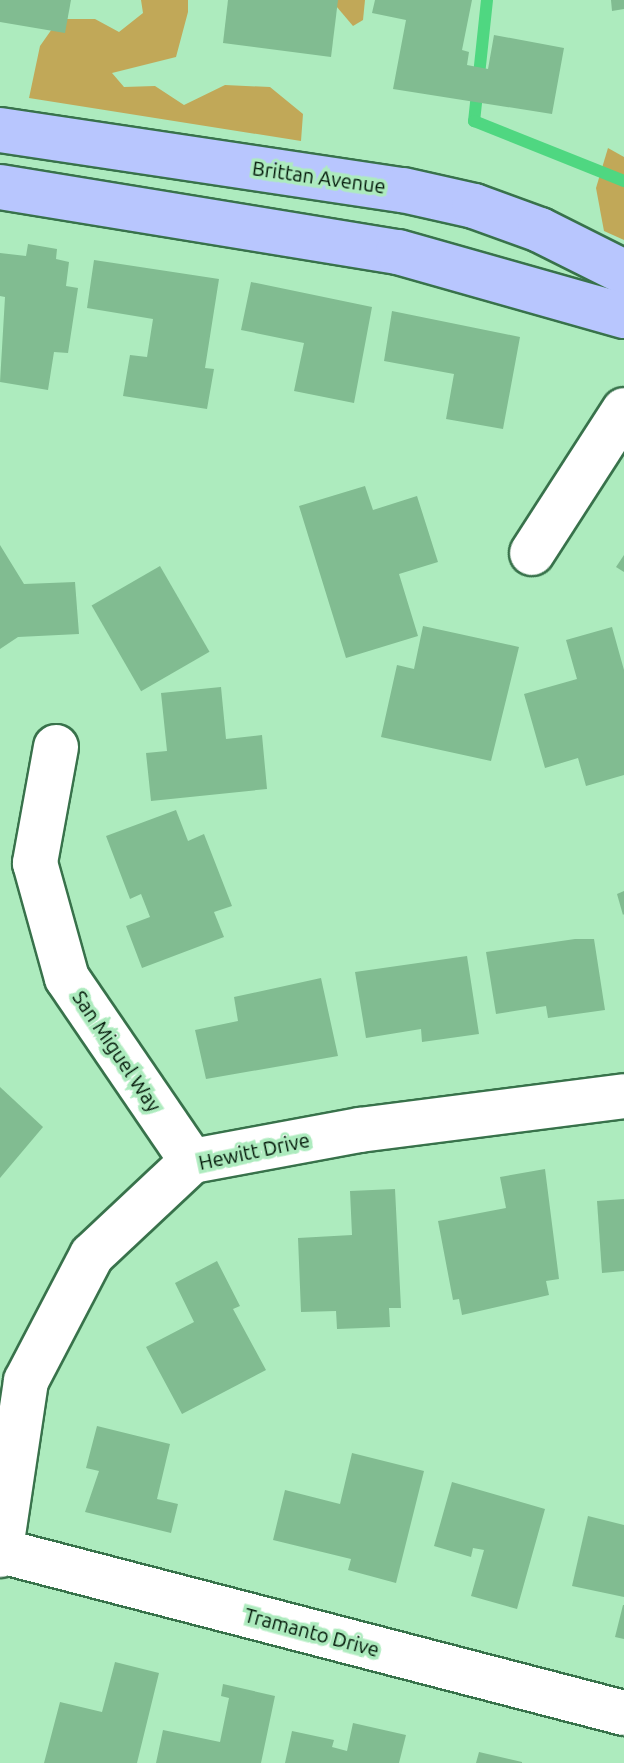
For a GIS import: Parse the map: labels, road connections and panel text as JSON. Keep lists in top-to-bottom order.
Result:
{
  "streets": {
    "main road": ["Brittan Avenue"],
    "street": ["San Miguel Way", "Hewitt Drive", "Tramanto Drive"]
  },
  "crossings": [
    ["San Miguel Way", "Hewitt Drive"],
    ["Hewitt Drive", "Tramanto Drive"]
  ]
}
